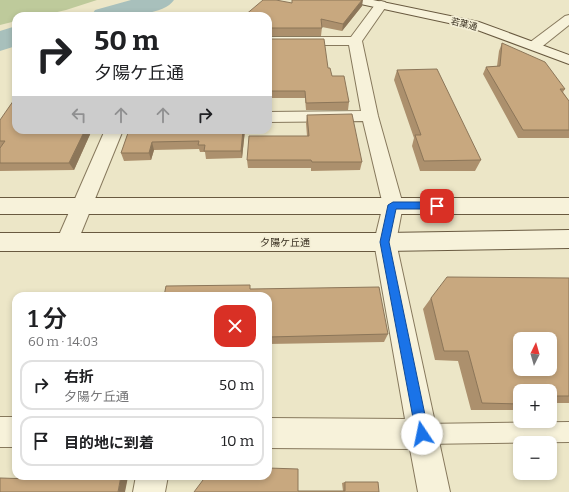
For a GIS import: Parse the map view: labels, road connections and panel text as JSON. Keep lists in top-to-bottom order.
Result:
{
  "streets": {
    "street": ["若葉通", "夕陽ケ丘通"]
  },
  "north": "top",
  "page": {
    "turn": ["50 m", "夕陽ケ丘通"],
    "heading": ["1 分", "60 m · 14:03"],
    "map_buttons": ["+", "−"],
    "list": [
      {
        "name": "右折",
        "note": "夕陽ケ丘通",
        "value": "50 m"
      },
      {
        "name": "目的地に到着",
        "value": "10 m"
      }
    ]
  }
}
